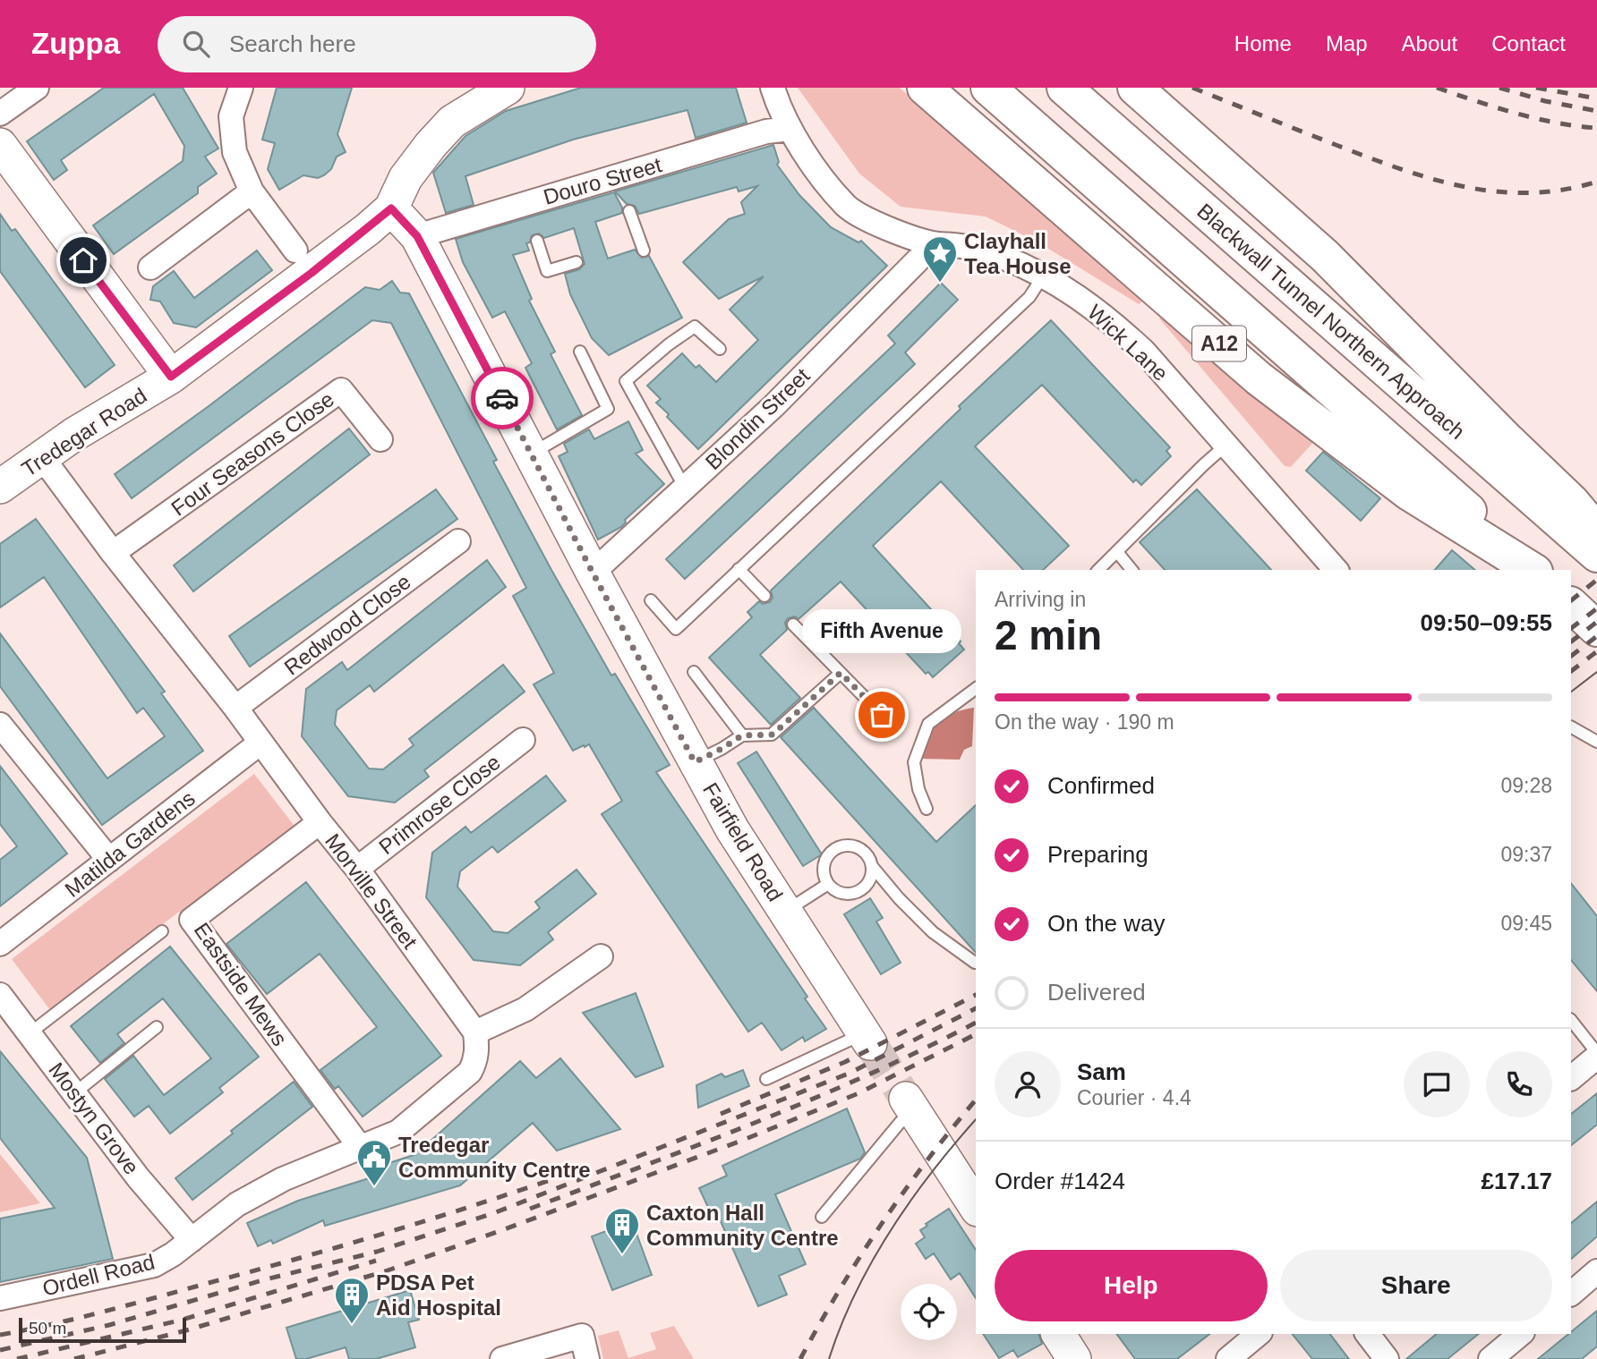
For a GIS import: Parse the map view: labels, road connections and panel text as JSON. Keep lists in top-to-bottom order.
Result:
{
  "streets": {
    "highway": ["Blackwall Tunnel Northern Approach", "A12"],
    "main road": ["Tredegar Road", "Fairfield Road"],
    "street": [
      "Douro Street",
      "Wick Lane",
      "Blondin Street",
      "Four Seasons Close",
      "Redwood Close",
      "Primrose Close",
      "Matilda Gardens",
      "Morville Street",
      "Eastside Mews",
      "Mostyn Grove",
      "Ordell Road"
    ]
  },
  "crossings": [
    ["Douro Street", "Wick Lane"],
    ["Douro Street", "Fairfield Road"],
    ["Blondin Street", "Fairfield Road"],
    ["Tredegar Road", "Fairfield Road"],
    ["Tredegar Road", "Morville Street"],
    ["Four Seasons Close", "Morville Street"],
    ["Redwood Close", "Morville Street"],
    ["Primrose Close", "Morville Street"],
    ["Matilda Gardens", "Morville Street"],
    ["Morville Street", "Eastside Mews"],
    ["Mostyn Grove", "Ordell Road"]
  ],
  "places": {
    "place": ["Clayhall Tea House"],
    "other": ["Fifth Avenue"],
    "public building": ["Tredegar Community Centre"],
    "building": ["Caxton Hall Community Centre", "PDSA Pet Aid Hospital"]
  },
  "scale_bar": "50 m",
  "page": {
    "header": "Zuppa",
    "search": "Search here",
    "nav": [
      "Home",
      "Map",
      "About",
      "Contact"
    ],
    "heading": ["2 min", "Arriving in", "09:50–09:55"],
    "panel": [
      "Sam",
      "Courier · 4.4",
      "Order #1424",
      "£17.17"
    ],
    "bubble": "Fifth Avenue",
    "bar": "On the way · 190 m",
    "list": [
      ["Confirmed", "09:28"],
      ["Preparing", "09:37"],
      ["On the way", "09:45"],
      "Delivered"
    ],
    "buttons": ["Help", "Share"],
    "scale": "50 m"
  }
}
